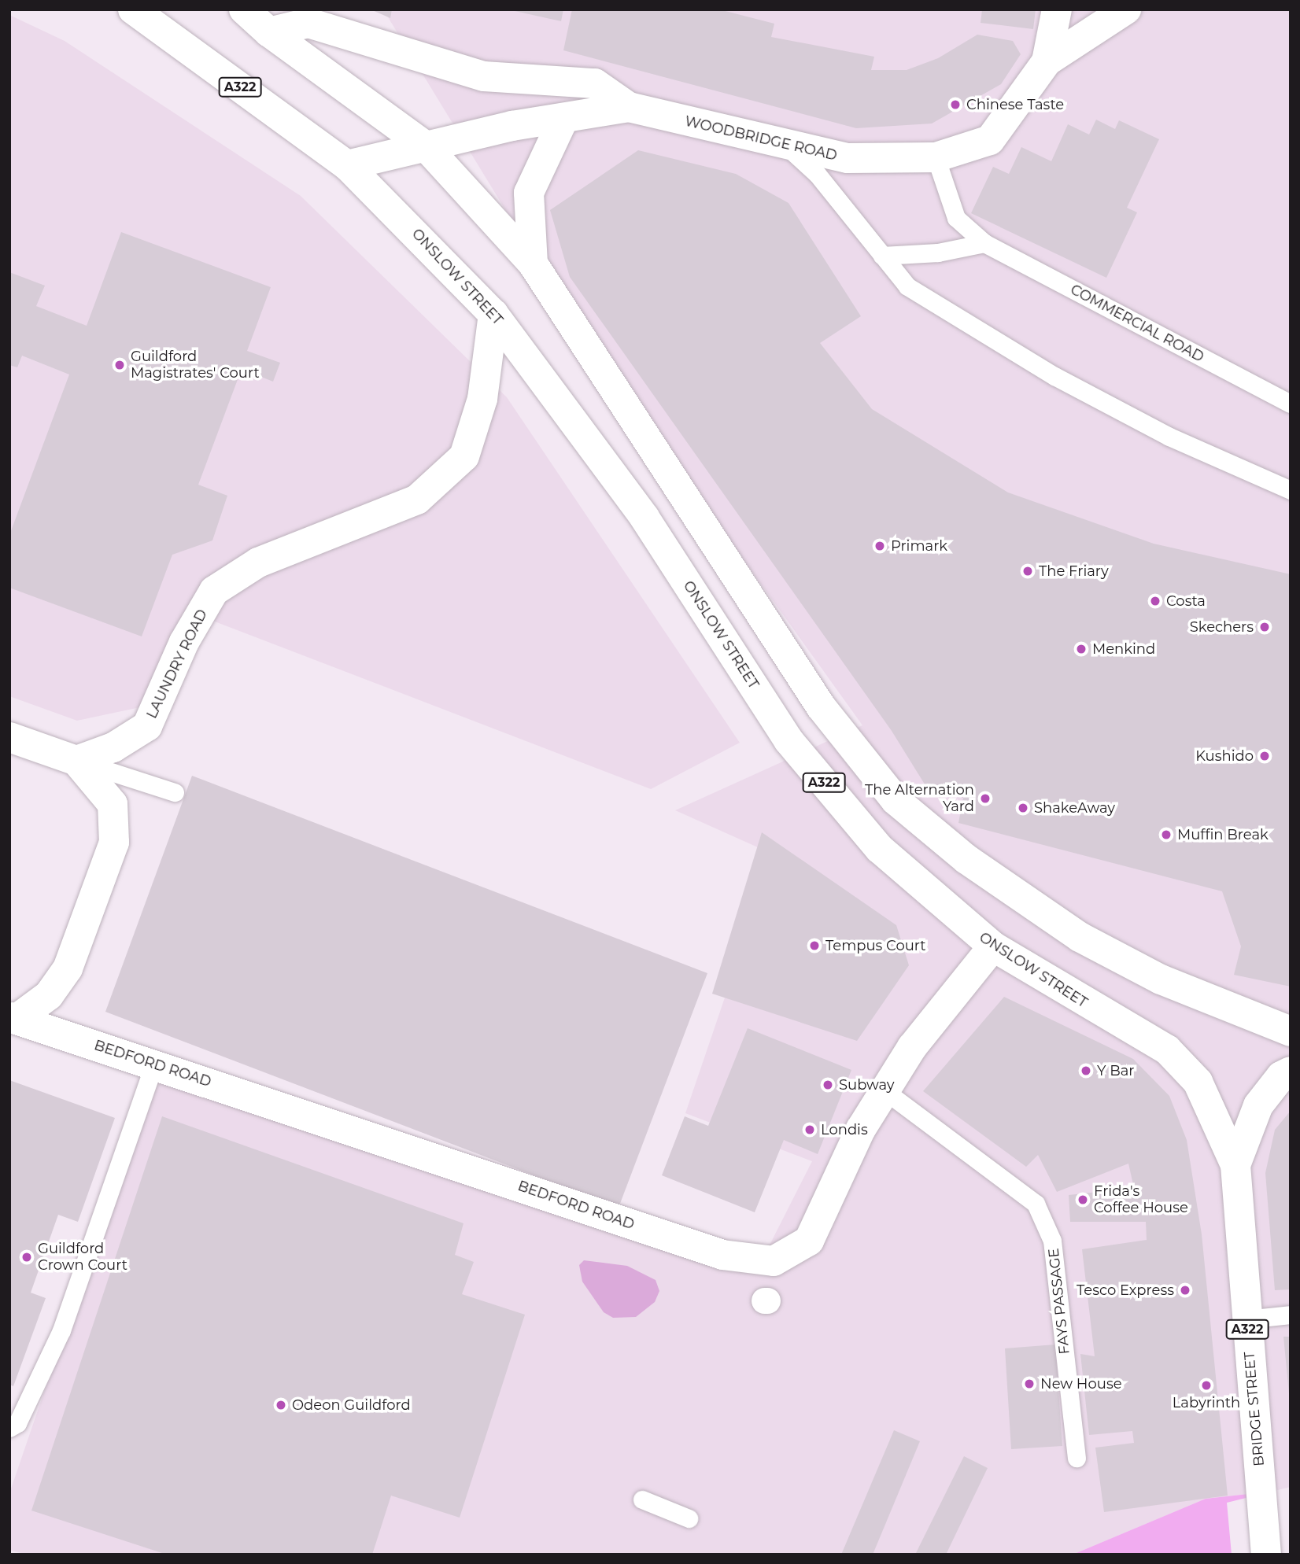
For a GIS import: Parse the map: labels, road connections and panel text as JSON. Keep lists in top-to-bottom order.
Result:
{
  "streets": {
    "main road": [
      "A322",
      "WOODBRIDGE ROAD",
      "ONSLOW STREET",
      "LAUNDRY ROAD",
      "BEDFORD ROAD",
      "BRIDGE STREET"
    ],
    "lane": ["COMMERCIAL ROAD", "FAYS PASSAGE"]
  },
  "crossings": [
    ["A322", "ONSLOW STREET"],
    ["A322", "BRIDGE STREET"],
    ["WOODBRIDGE ROAD", "COMMERCIAL ROAD"],
    ["ONSLOW STREET", "LAUNDRY ROAD"],
    ["ONSLOW STREET", "BEDFORD ROAD"],
    ["ONSLOW STREET", "BRIDGE STREET"],
    ["BEDFORD ROAD", "FAYS PASSAGE"]
  ],
  "places": [
    "Chinese Taste",
    "Guildford Magistrates' Court",
    "Primark",
    "The Friary",
    "Costa",
    "Skechers",
    "Menkind",
    "Kushido",
    "The Alternation Yard",
    "ShakeAway",
    "Muffin Break",
    "Tempus Court",
    "Y Bar",
    "Subway",
    "Londis",
    "Frida's Coffee House",
    "Guildford Crown Court",
    "Tesco Express",
    "New House",
    "Labyrinth",
    "Odeon Guildford"
  ]
}
